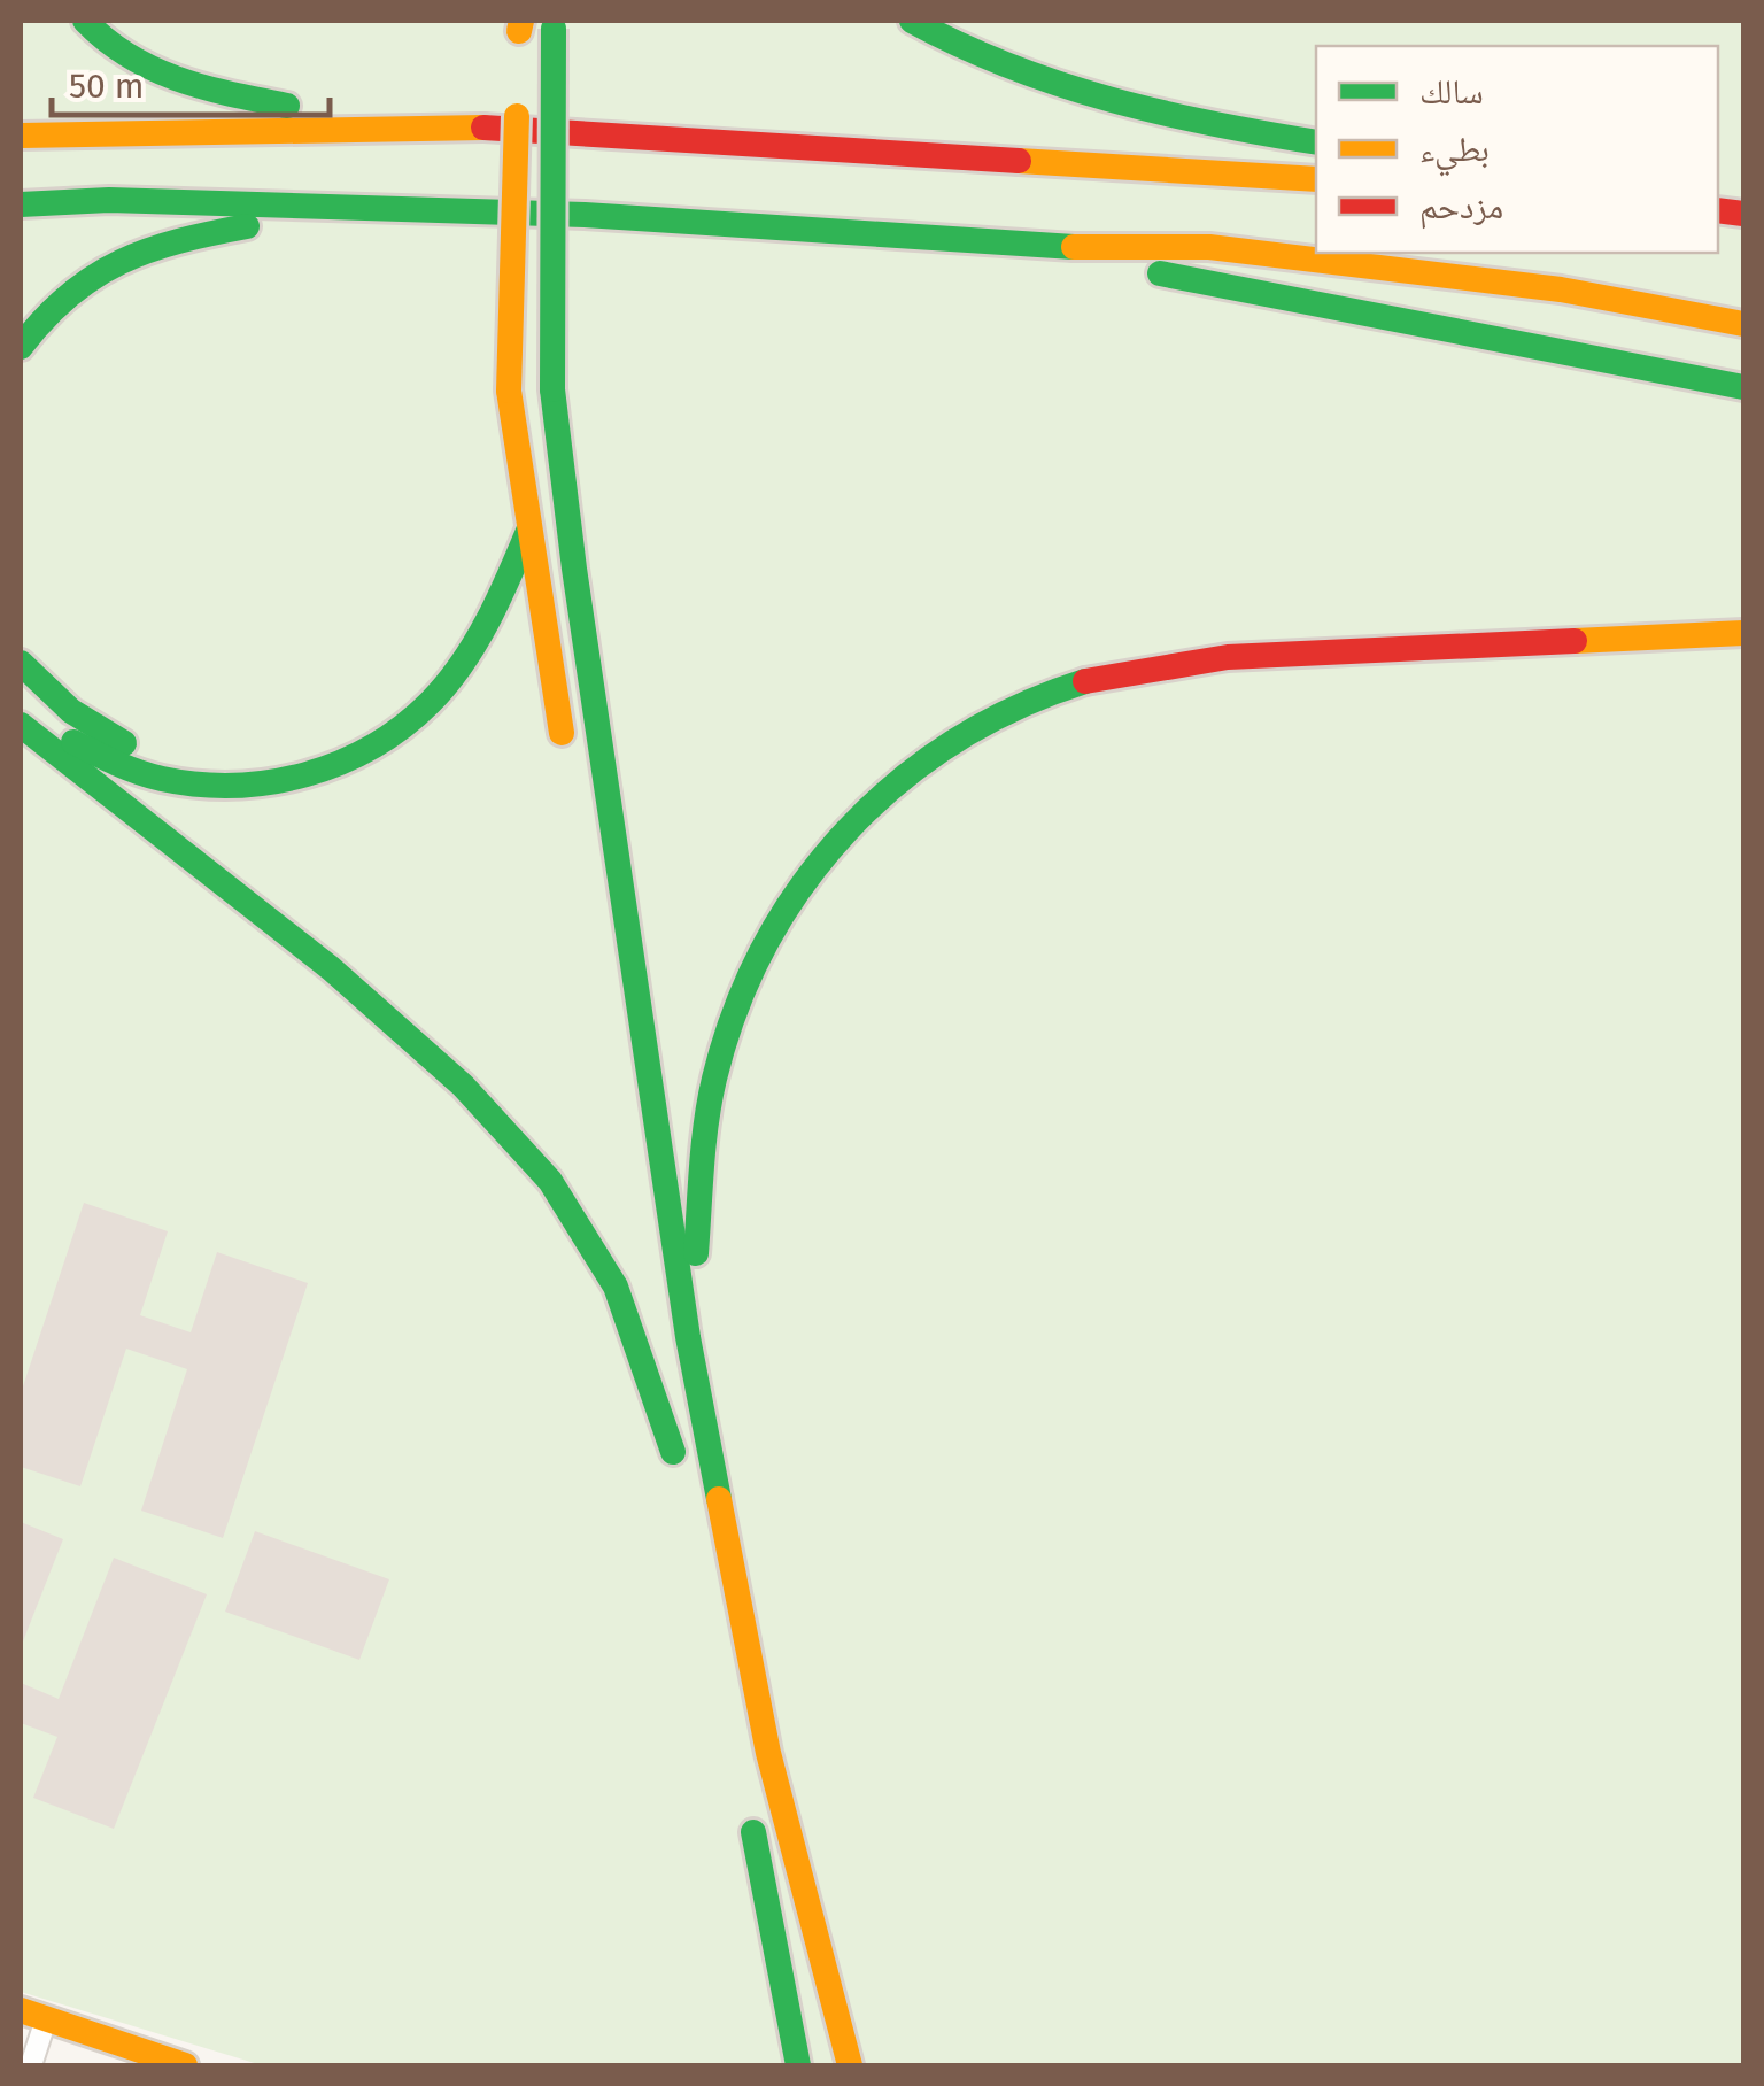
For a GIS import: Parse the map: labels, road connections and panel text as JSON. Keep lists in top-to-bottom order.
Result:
{
  "legend": ["سالك", "بطيء", "مزدحم"],
  "scale_bar": "50 m"
}
